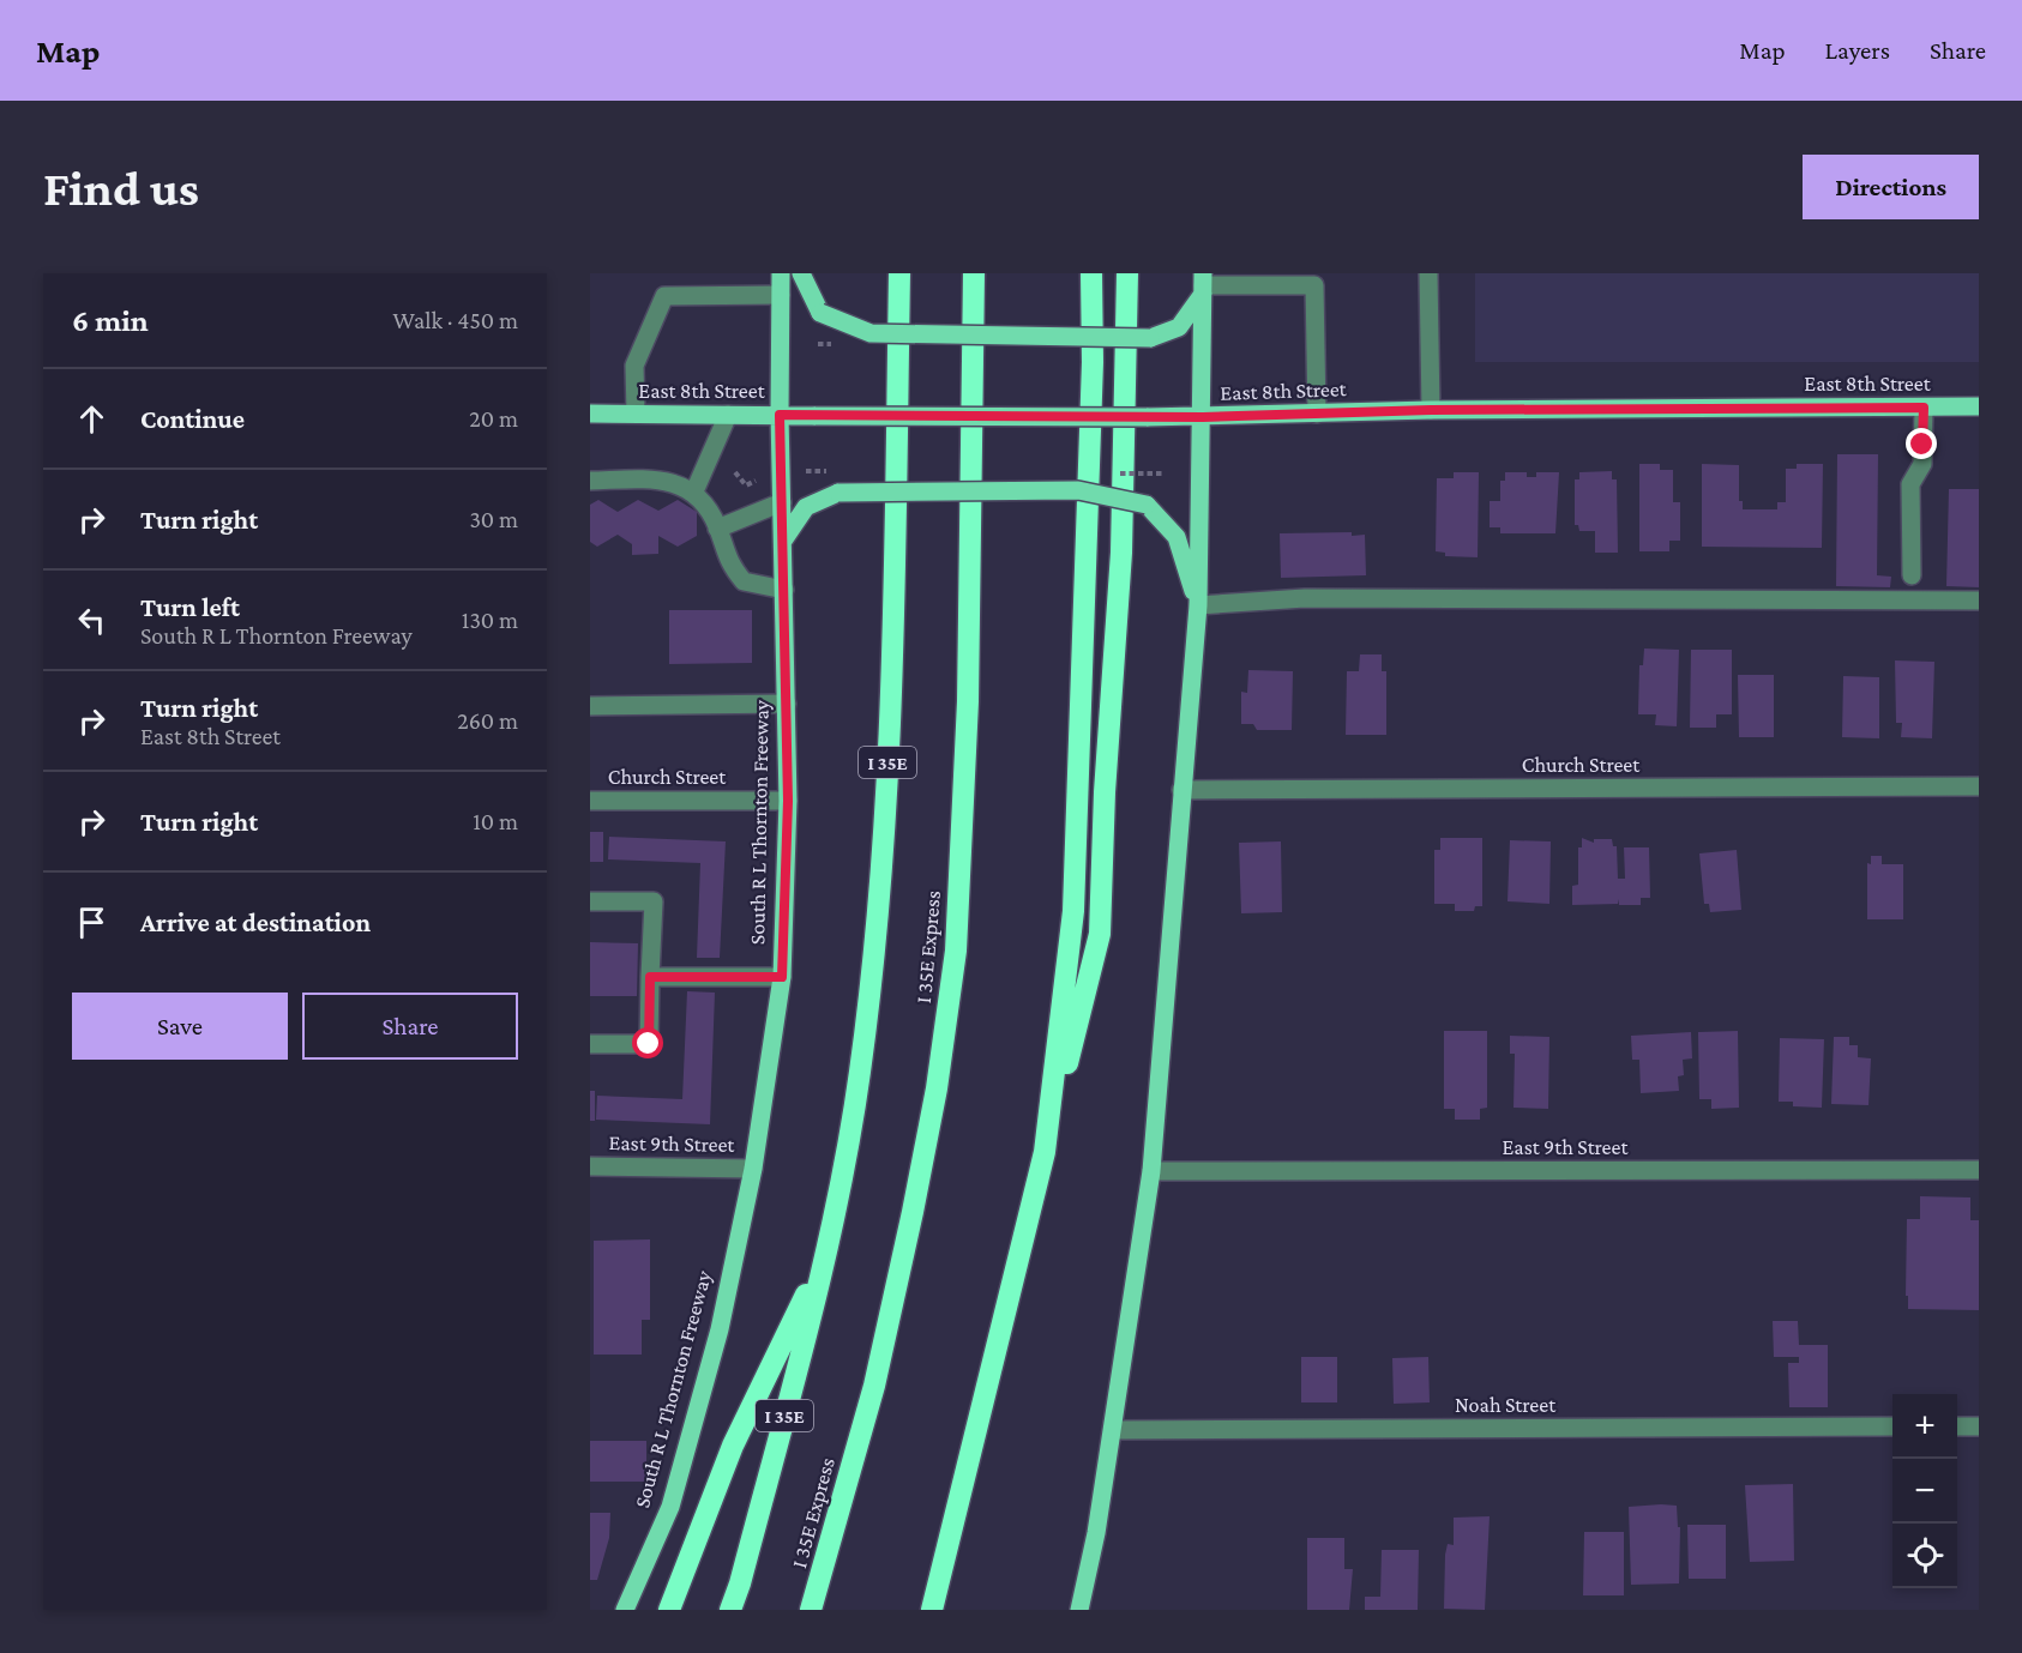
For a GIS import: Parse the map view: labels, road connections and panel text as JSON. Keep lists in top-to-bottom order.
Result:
{
  "streets": {
    "highway": ["I 35E", "I 35E Express"],
    "main road": ["East 8th Street", "South R L Thornton Freeway"],
    "street": ["Church Street", "East 9th Street", "Noah Street"]
  },
  "crossings": [
    ["East 8th Street", "South R L Thornton Freeway"],
    ["Church Street", "South R L Thornton Freeway"],
    ["South R L Thornton Freeway", "East 9th Street"]
  ],
  "page": {
    "header": "Map",
    "nav": ["Map", "Layers", "Share"],
    "buttons": [
      "Directions",
      ["Save", "Share"]
    ],
    "title": "Find us",
    "heading": ["6 min", "Walk · 450 m"],
    "list": [
      ["Continue", "20 m"],
      ["Turn right", "30 m"],
      ["Turn left", "South R L Thornton Freeway", "130 m"],
      ["Turn right", "East 8th Street", "260 m"],
      ["Turn right", "10 m"],
      "Arrive at destination"
    ],
    "map_buttons": ["+", "−"]
  }
}
